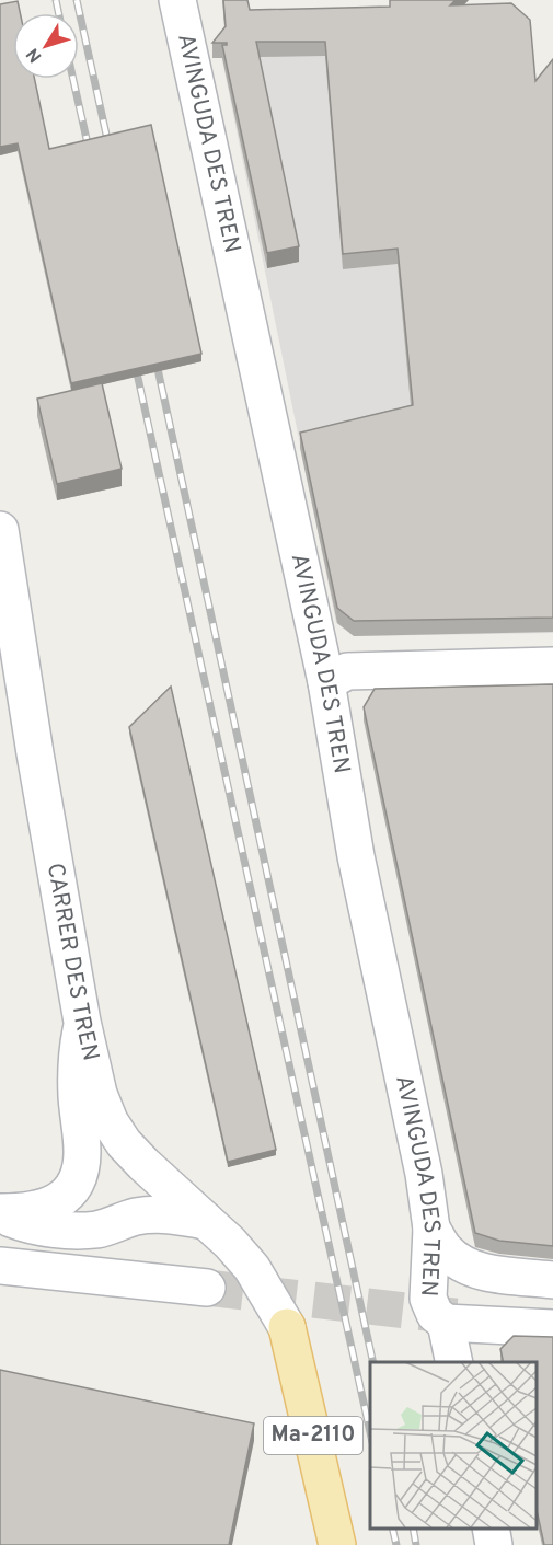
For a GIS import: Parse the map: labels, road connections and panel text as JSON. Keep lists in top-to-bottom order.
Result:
{
  "streets": {
    "main road": ["Ma-2110"],
    "street": ["AVINGUDA DES TREN", "CARRER DES TREN"]
  },
  "crossings": [
    ["CARRER DES TREN", "Ma-2110"]
  ],
  "north": "bottom left"
}
